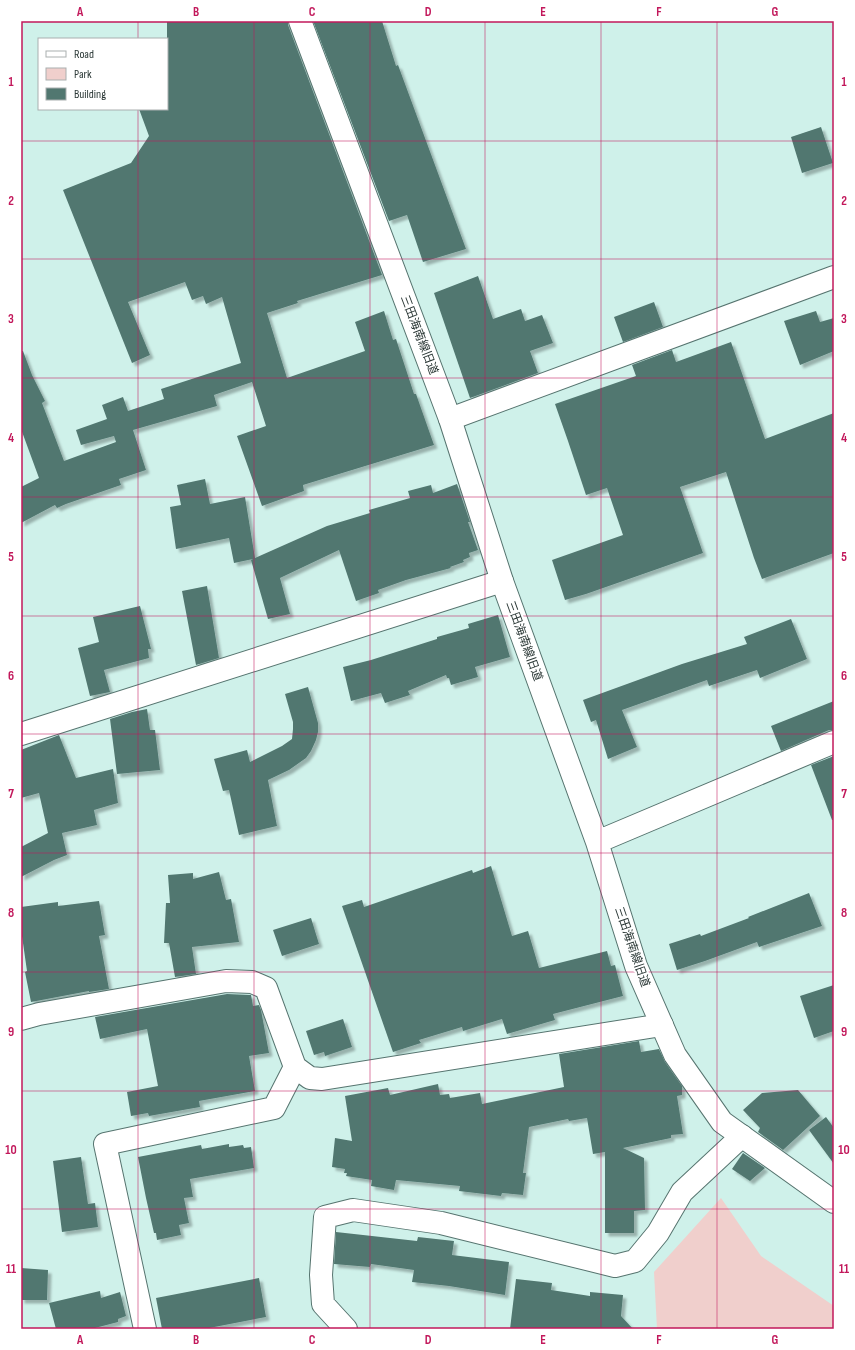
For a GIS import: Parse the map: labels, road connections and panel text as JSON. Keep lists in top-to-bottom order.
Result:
{
  "streets": {
    "street": ["三田海南線旧道"]
  },
  "legend": ["Road", "Park", "Building"],
  "grid": {
    "columns": [
      "A",
      "B",
      "C",
      "D",
      "E",
      "F",
      "G"
    ],
    "rows": [
      "1",
      "2",
      "3",
      "4",
      "5",
      "6",
      "7",
      "8",
      "9",
      "10",
      "11"
    ]
  }
}
